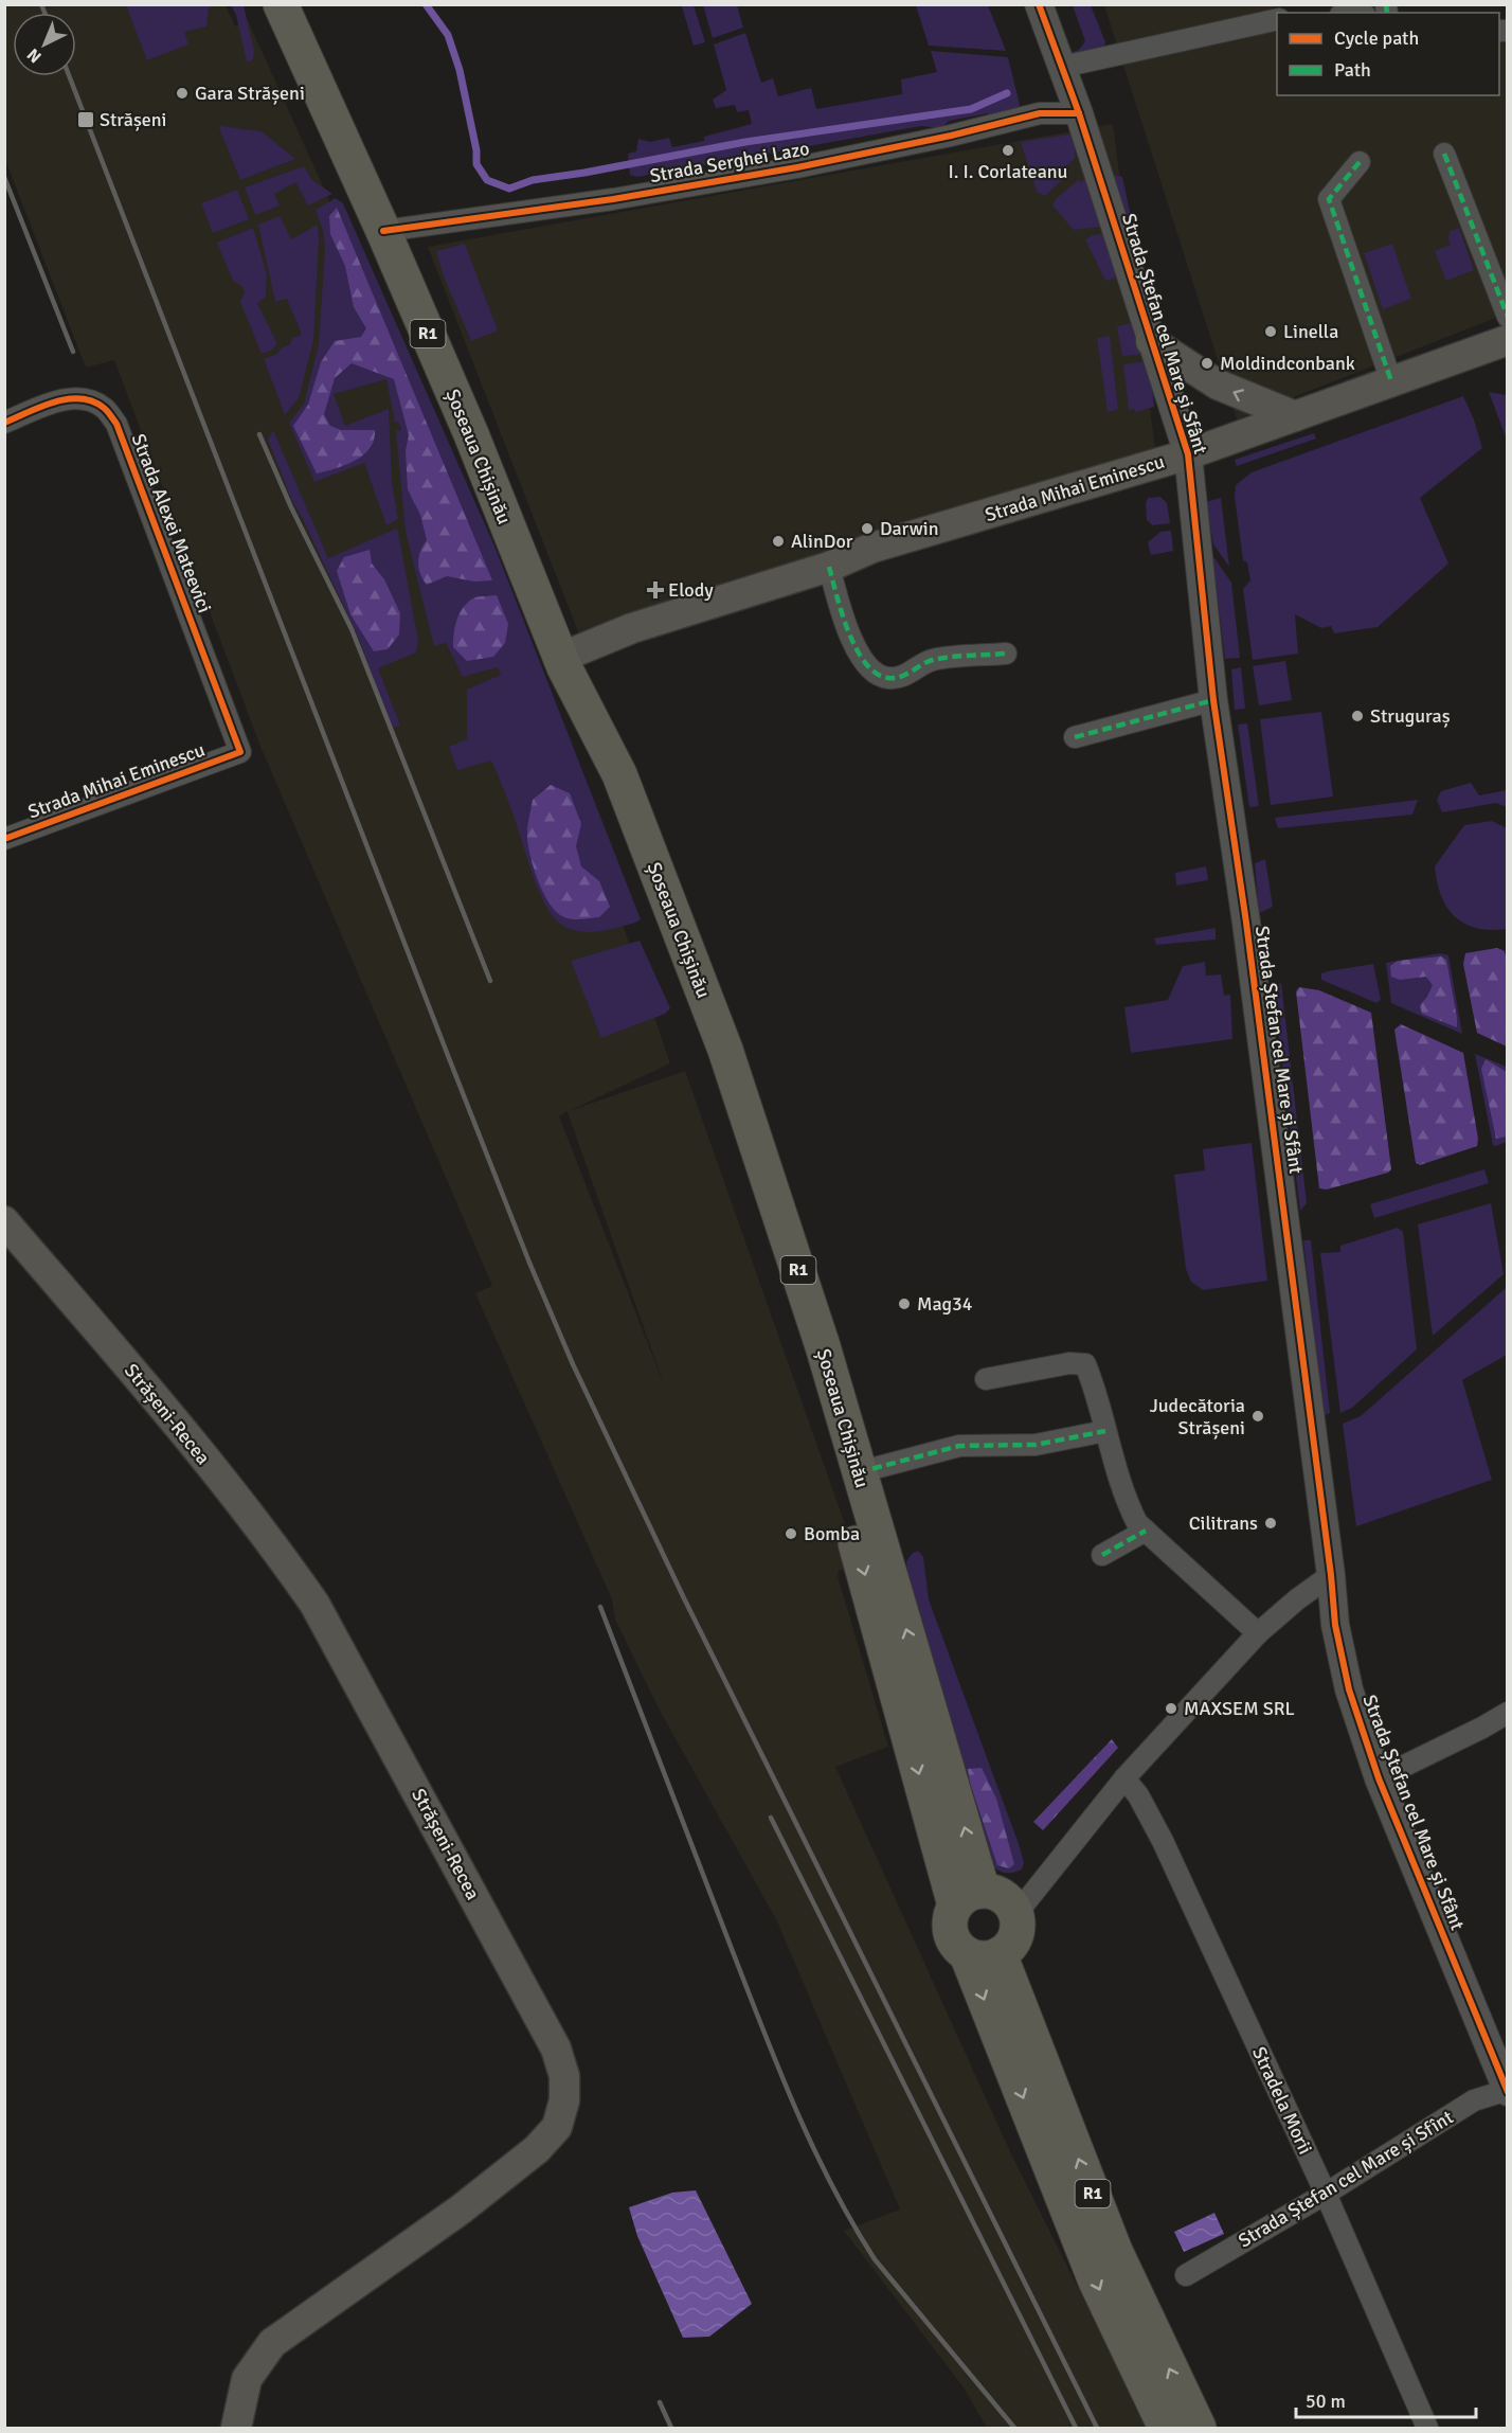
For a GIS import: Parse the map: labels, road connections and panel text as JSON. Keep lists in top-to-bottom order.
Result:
{
  "streets": {
    "highway": ["R1", "Șoseaua Chișinău"],
    "main road": ["Strada Mihai Eminescu", "Strășeni-Recea"],
    "street": [
      "Strada Serghei Lazo",
      "Strada Ștefan cel Mare și Sfânt",
      "Strada Alexei Mateevici",
      "Stradela Morii",
      "Strada Ștefan cel Mare și Sfînt"
    ]
  },
  "crossings": [
    ["Strada Serghei Lazo", "Strada Ștefan cel Mare și Sfânt"],
    ["Strada Serghei Lazo", "Șoseaua Chișinău"],
    ["R1", "Șoseaua Chișinău"],
    ["Strada Ștefan cel Mare și Sfânt", "Strada Mihai Eminescu"],
    ["Strada Ștefan cel Mare și Sfânt", "Strada Ștefan cel Mare și Sfînt"],
    ["Șoseaua Chișinău", "Strada Mihai Eminescu"],
    ["Strada Mihai Eminescu", "Strada Alexei Mateevici"],
    ["Stradela Morii", "Strada Ștefan cel Mare și Sfînt"]
  ],
  "places": {
    "other": [
      "Gara Strășeni",
      "I. I. Corlateanu",
      "Linella",
      "Moldindconbank",
      "Darwin",
      "AlinDor",
      "Struguraș",
      "Mag34",
      "Judecătoria Strășeni",
      "Cilitrans",
      "Bomba",
      "MAXSEM SRL"
    ],
    "transit": ["Strășeni"],
    "health": ["Elody"]
  },
  "legend": ["Cycle path", "Path"],
  "scale_bar": "50 m",
  "north": "bottom left"
}
